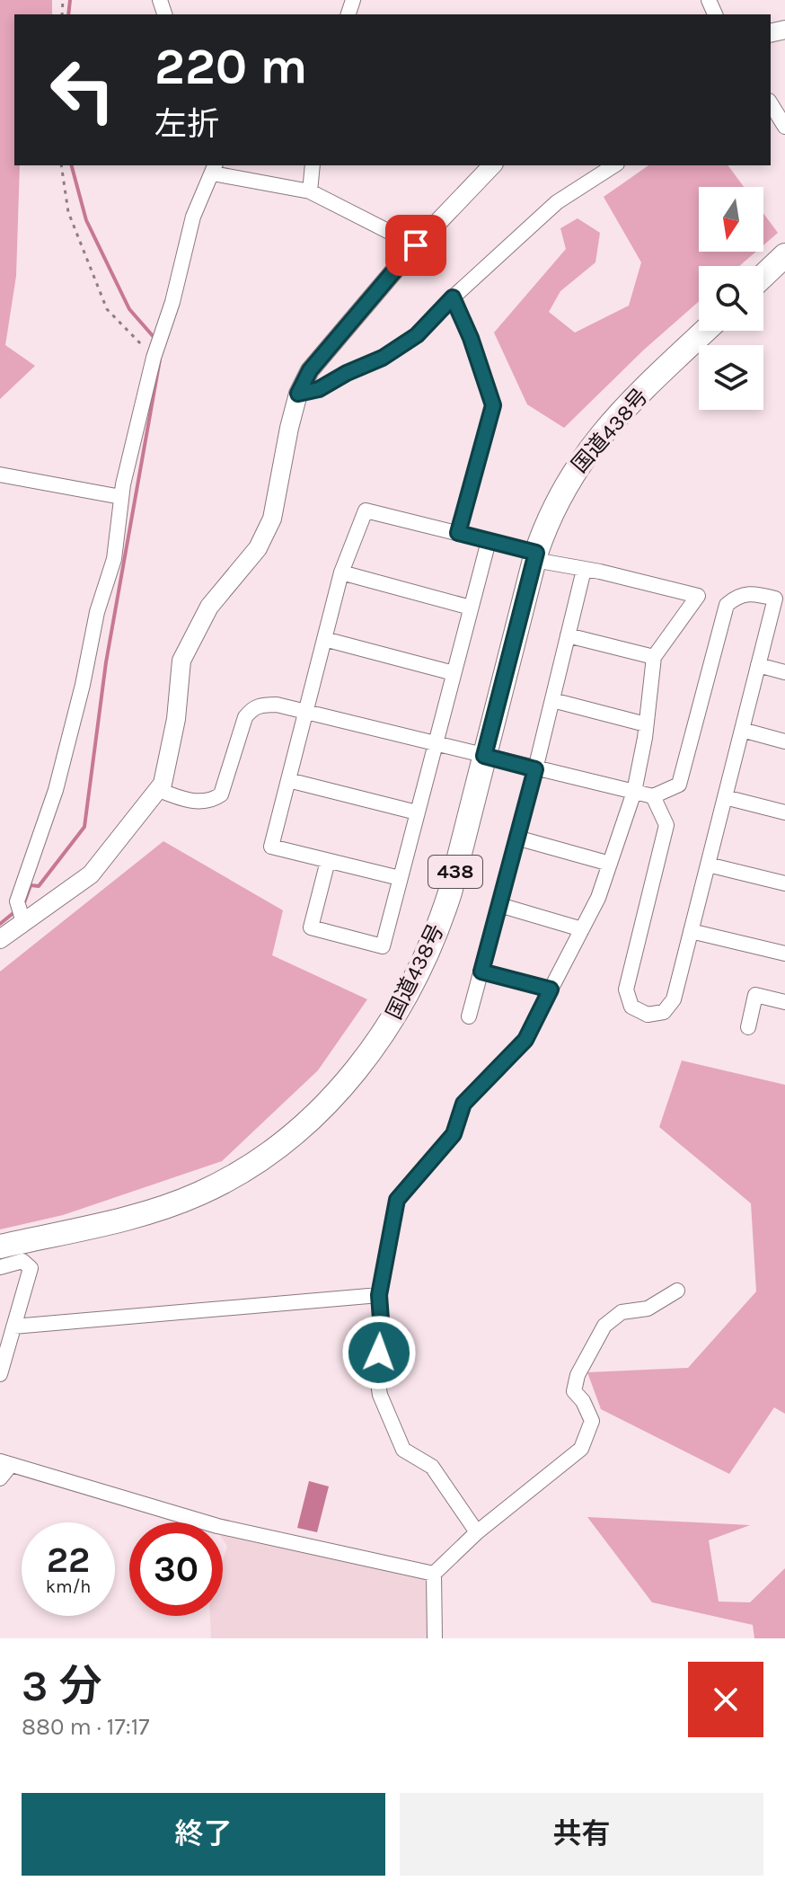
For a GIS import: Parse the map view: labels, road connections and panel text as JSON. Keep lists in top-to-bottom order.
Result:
{
  "streets": {
    "highway": ["国道438号", "438"]
  },
  "north": "bottom",
  "page": {
    "turn": ["220 m", "左折"],
    "speed": "22 km/h",
    "limit": "30",
    "heading": ["3 分", "880 m · 17:17"],
    "buttons": ["終了", "共有"]
  }
}
